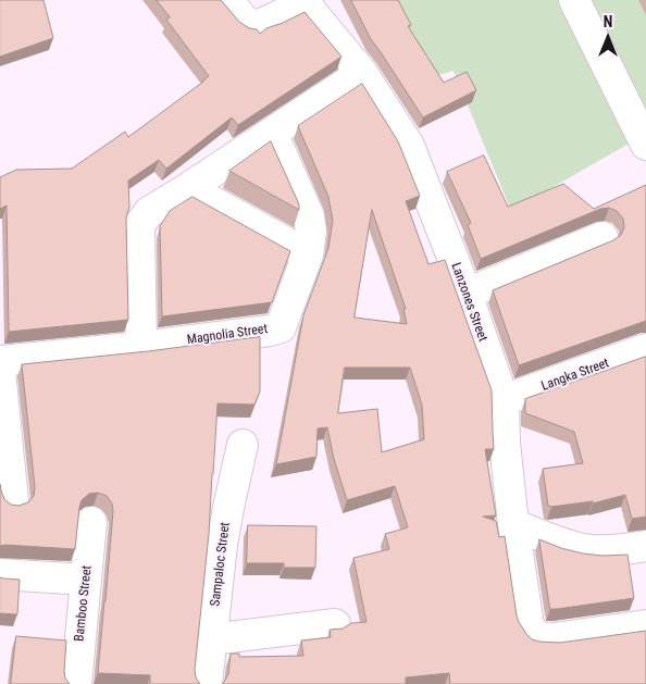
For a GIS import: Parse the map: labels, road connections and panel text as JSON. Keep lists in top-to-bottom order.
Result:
{
  "streets": {
    "street": [
      "Lanzones Street",
      "Magnolia Street",
      "Langka Street",
      "Sampaloc Street",
      "Bamboo Street"
    ]
  },
  "crossings": [
    ["Lanzones Street", "Langka Street"]
  ],
  "north": "top"
}
